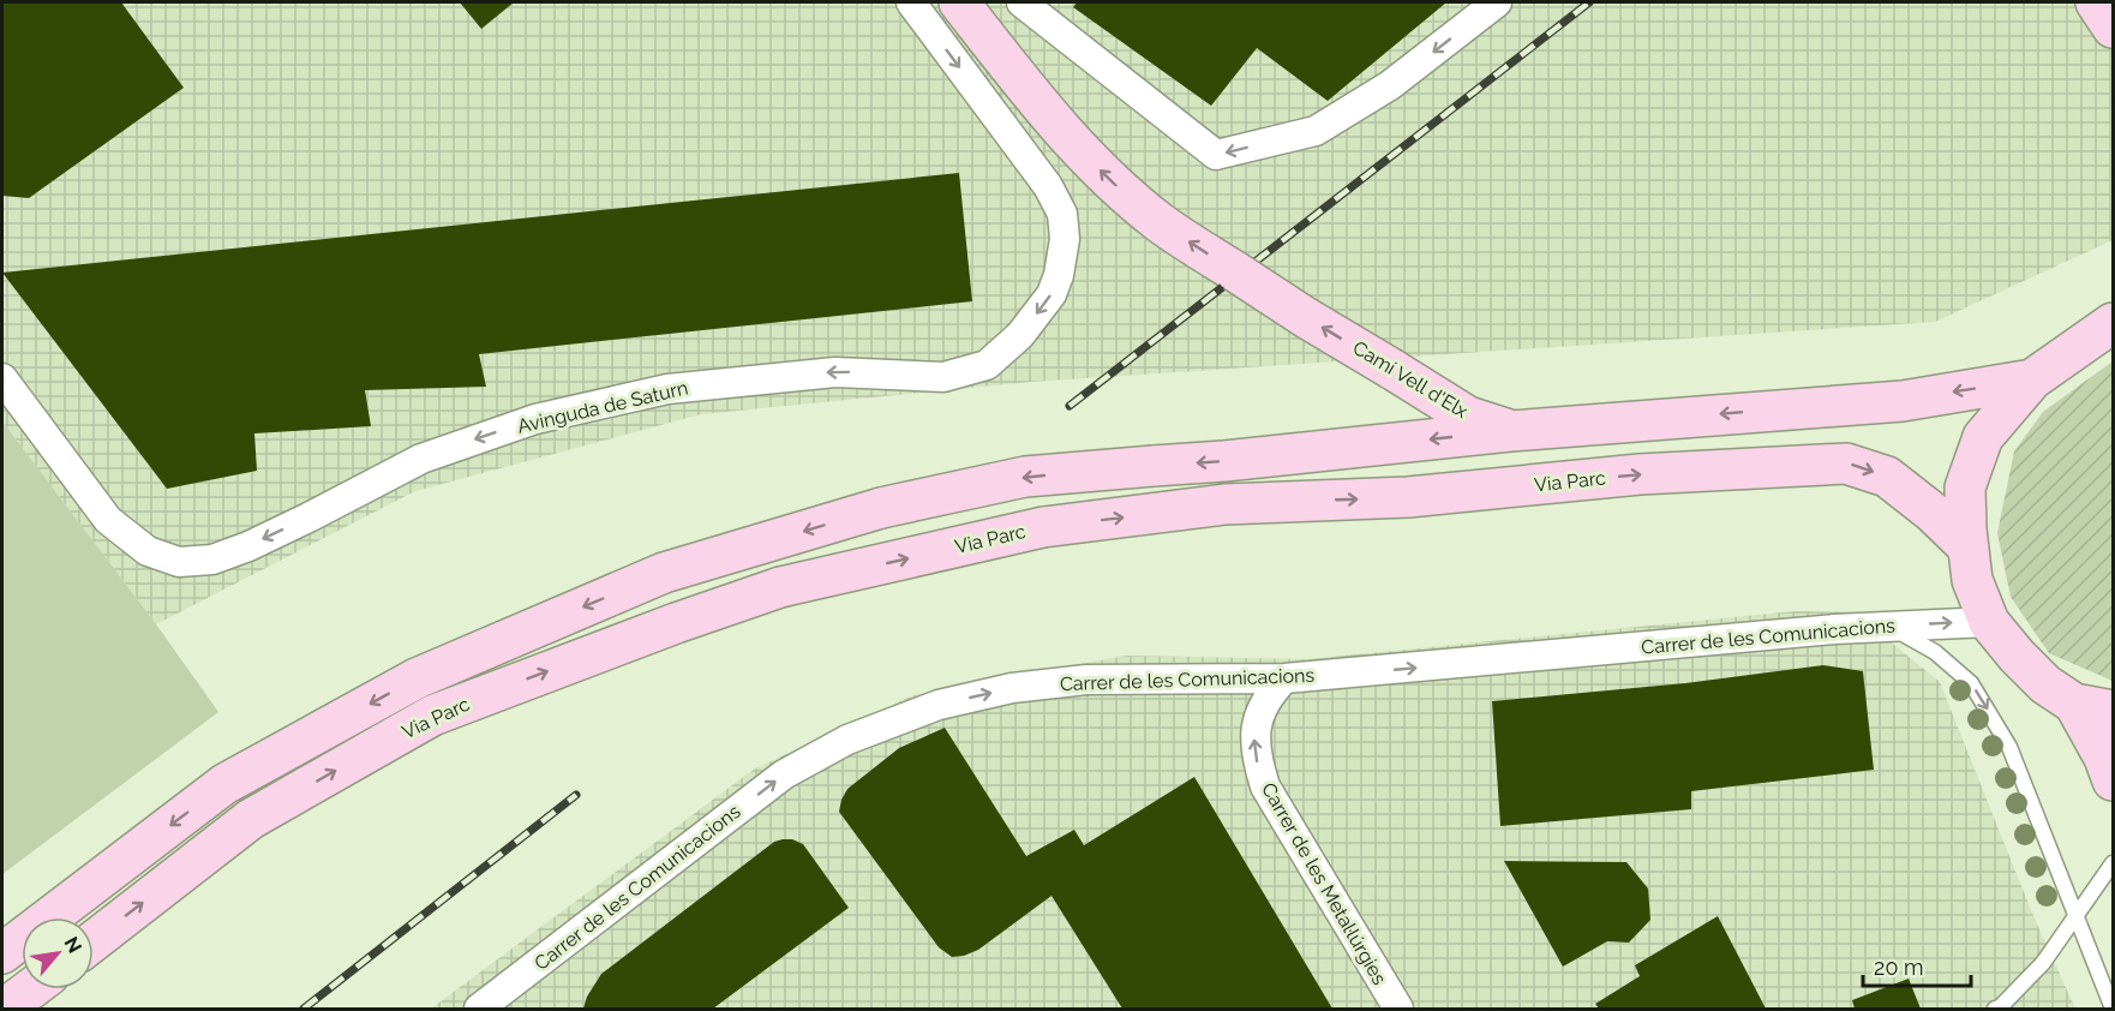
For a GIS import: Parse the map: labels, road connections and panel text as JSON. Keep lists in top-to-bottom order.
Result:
{
  "streets": {
    "main road": ["Camí Vell d'Elx", "Via Parc"],
    "street": ["Avinguda de Saturn", "Carrer de les Comunicacions", "Carrer de les Metal·lúrgies"]
  },
  "crossings": [
    ["Carrer de les Comunicacions", "Carrer de les Metal·lúrgies"]
  ],
  "one_way": ["Camí Vell d'Elx", "Carrer de les Comunicacions", "Carrer de les Metal·lúrgies"],
  "scale_bar": "20 m",
  "north": "top right"
}
